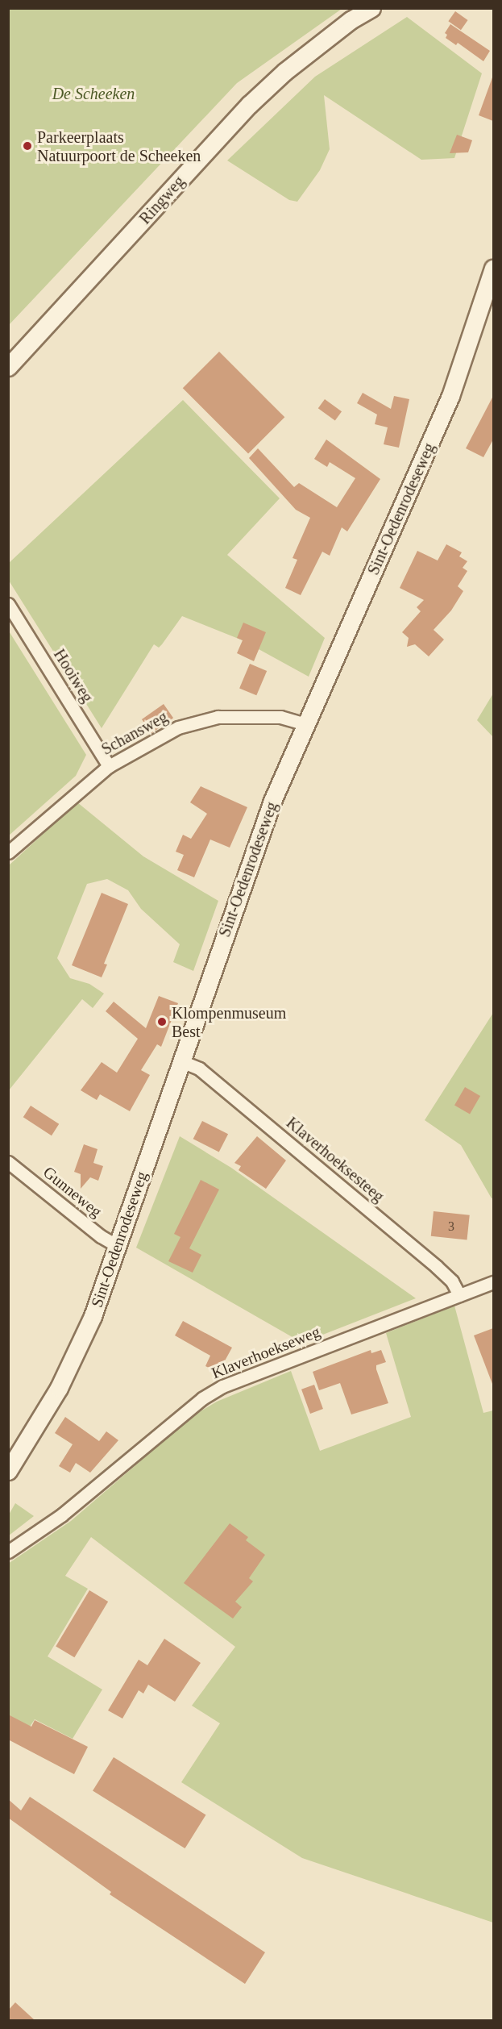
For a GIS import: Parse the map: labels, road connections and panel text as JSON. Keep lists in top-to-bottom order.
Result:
{
  "streets": {
    "street": [
      "Ringweg",
      "Sint-Oedenrodeseweg",
      "Hooiweg",
      "Schansweg",
      "Klaverhoeksesteeg",
      "Gunneweg",
      "Klaverhoekseweg"
    ]
  },
  "crossings": [
    ["Sint-Oedenrodeseweg", "Schansweg"],
    ["Sint-Oedenrodeseweg", "Klaverhoeksesteeg"],
    ["Sint-Oedenrodeseweg", "Gunneweg"],
    ["Hooiweg", "Schansweg"],
    ["Klaverhoeksesteeg", "Klaverhoekseweg"]
  ],
  "parks": ["De Scheeken"],
  "places": ["Parkeerplaats Natuurpoort de Scheeken", "Klompenmuseum Best"],
  "house_numbers": ["3"]
}
